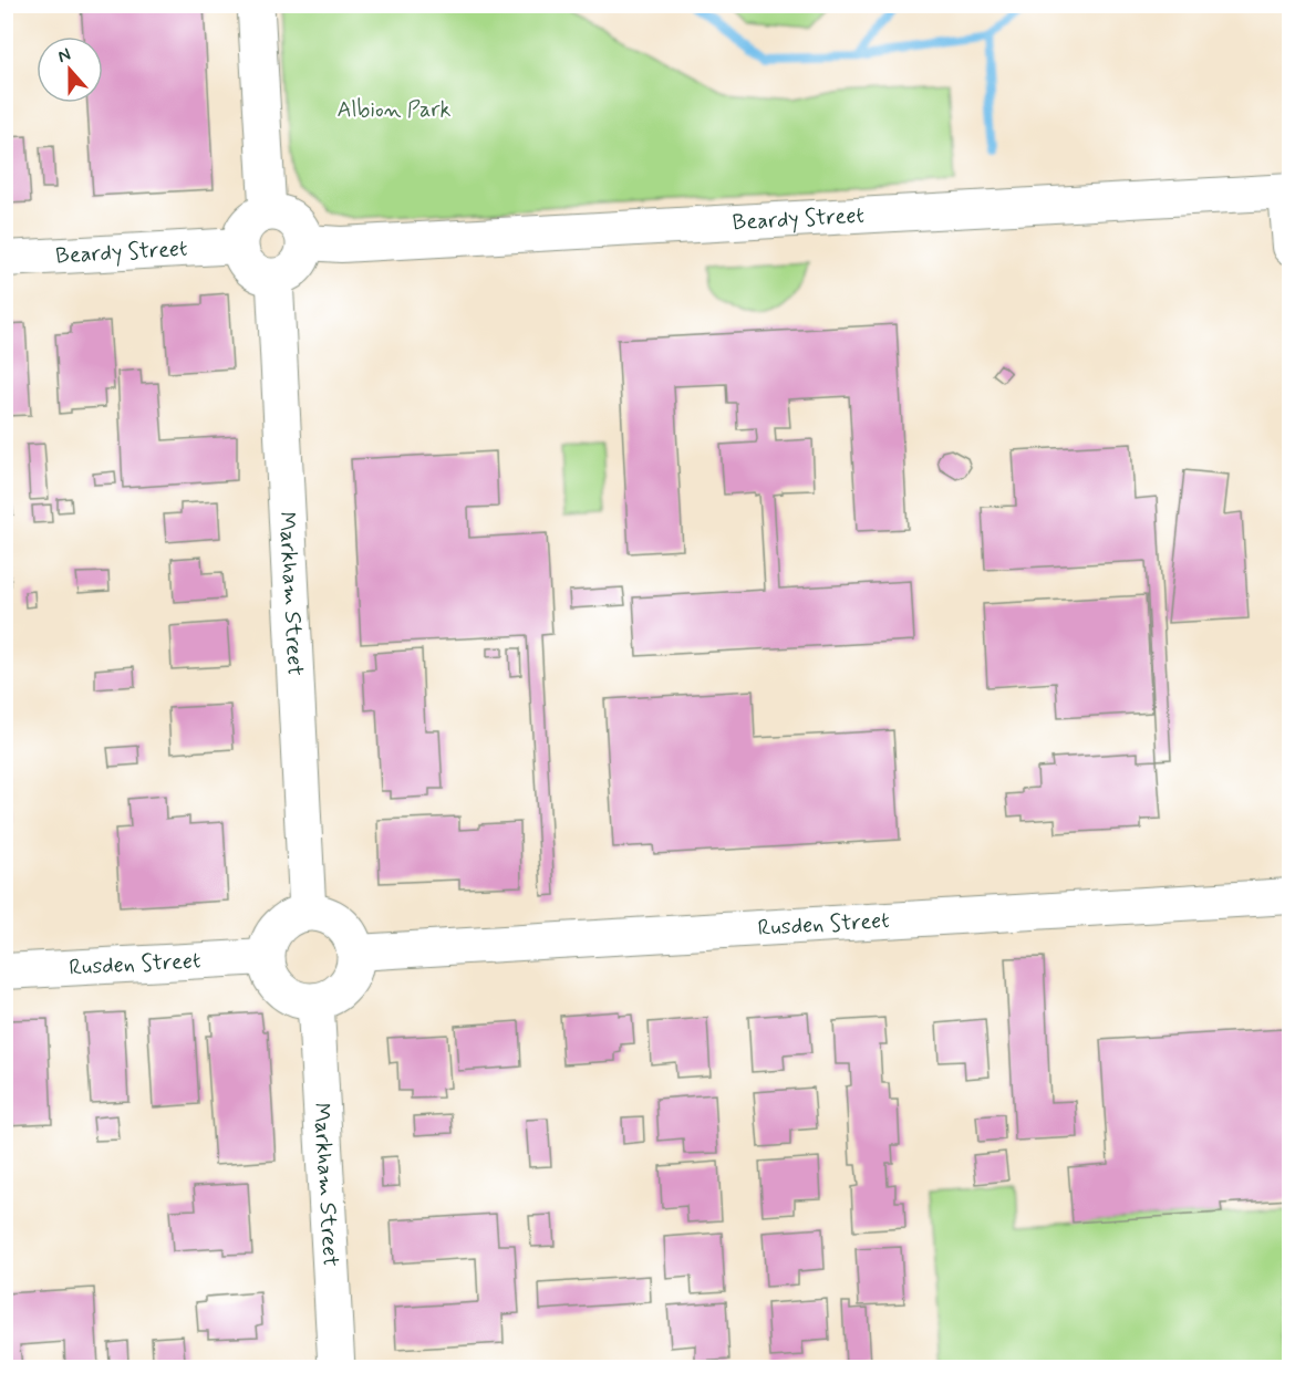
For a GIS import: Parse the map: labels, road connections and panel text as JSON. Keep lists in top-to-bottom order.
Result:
{
  "streets": {
    "street": ["Beardy Street", "Markham Street", "Rusden Street"]
  },
  "crossings": [
    ["Beardy Street", "Markham Street"],
    ["Markham Street", "Rusden Street"]
  ],
  "parks": ["Albion Park"],
  "north": "top"
}
